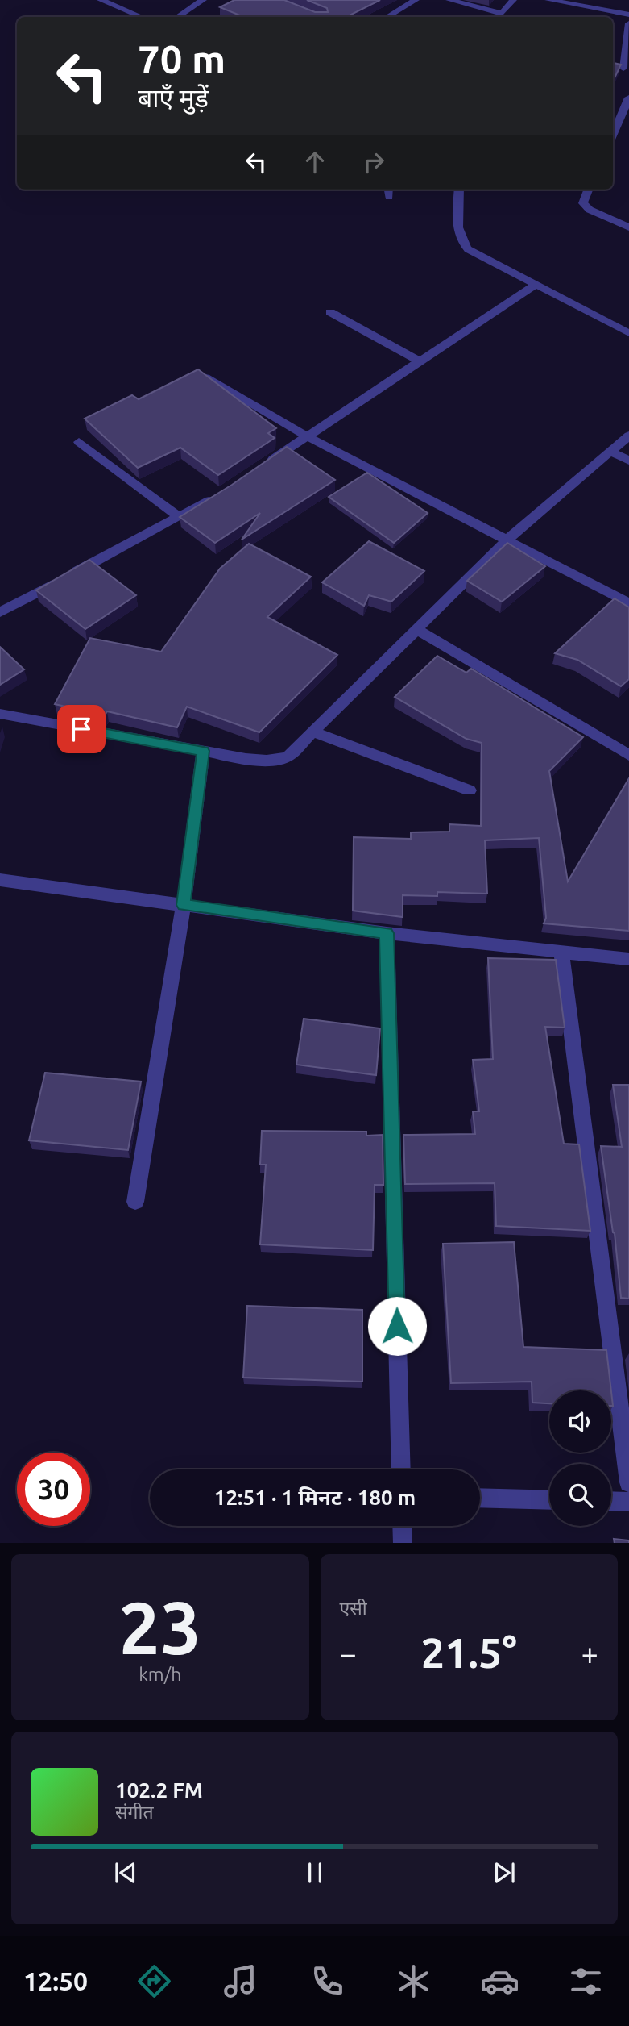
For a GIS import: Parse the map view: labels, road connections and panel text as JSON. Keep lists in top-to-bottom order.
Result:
{
  "page": {
    "turn": ["70 m", "बाएँ मुड़ें"],
    "limit": "30",
    "trip": "12:51 · 1 मिनट · 180 m",
    "tile": [
      ["23", "km/h"],
      "एसी"
    ],
    "heat": ["−", "21.5°", "+"],
    "song": ["102.2 FM", "संगीत"],
    "tabs": "12:50"
  }
}
